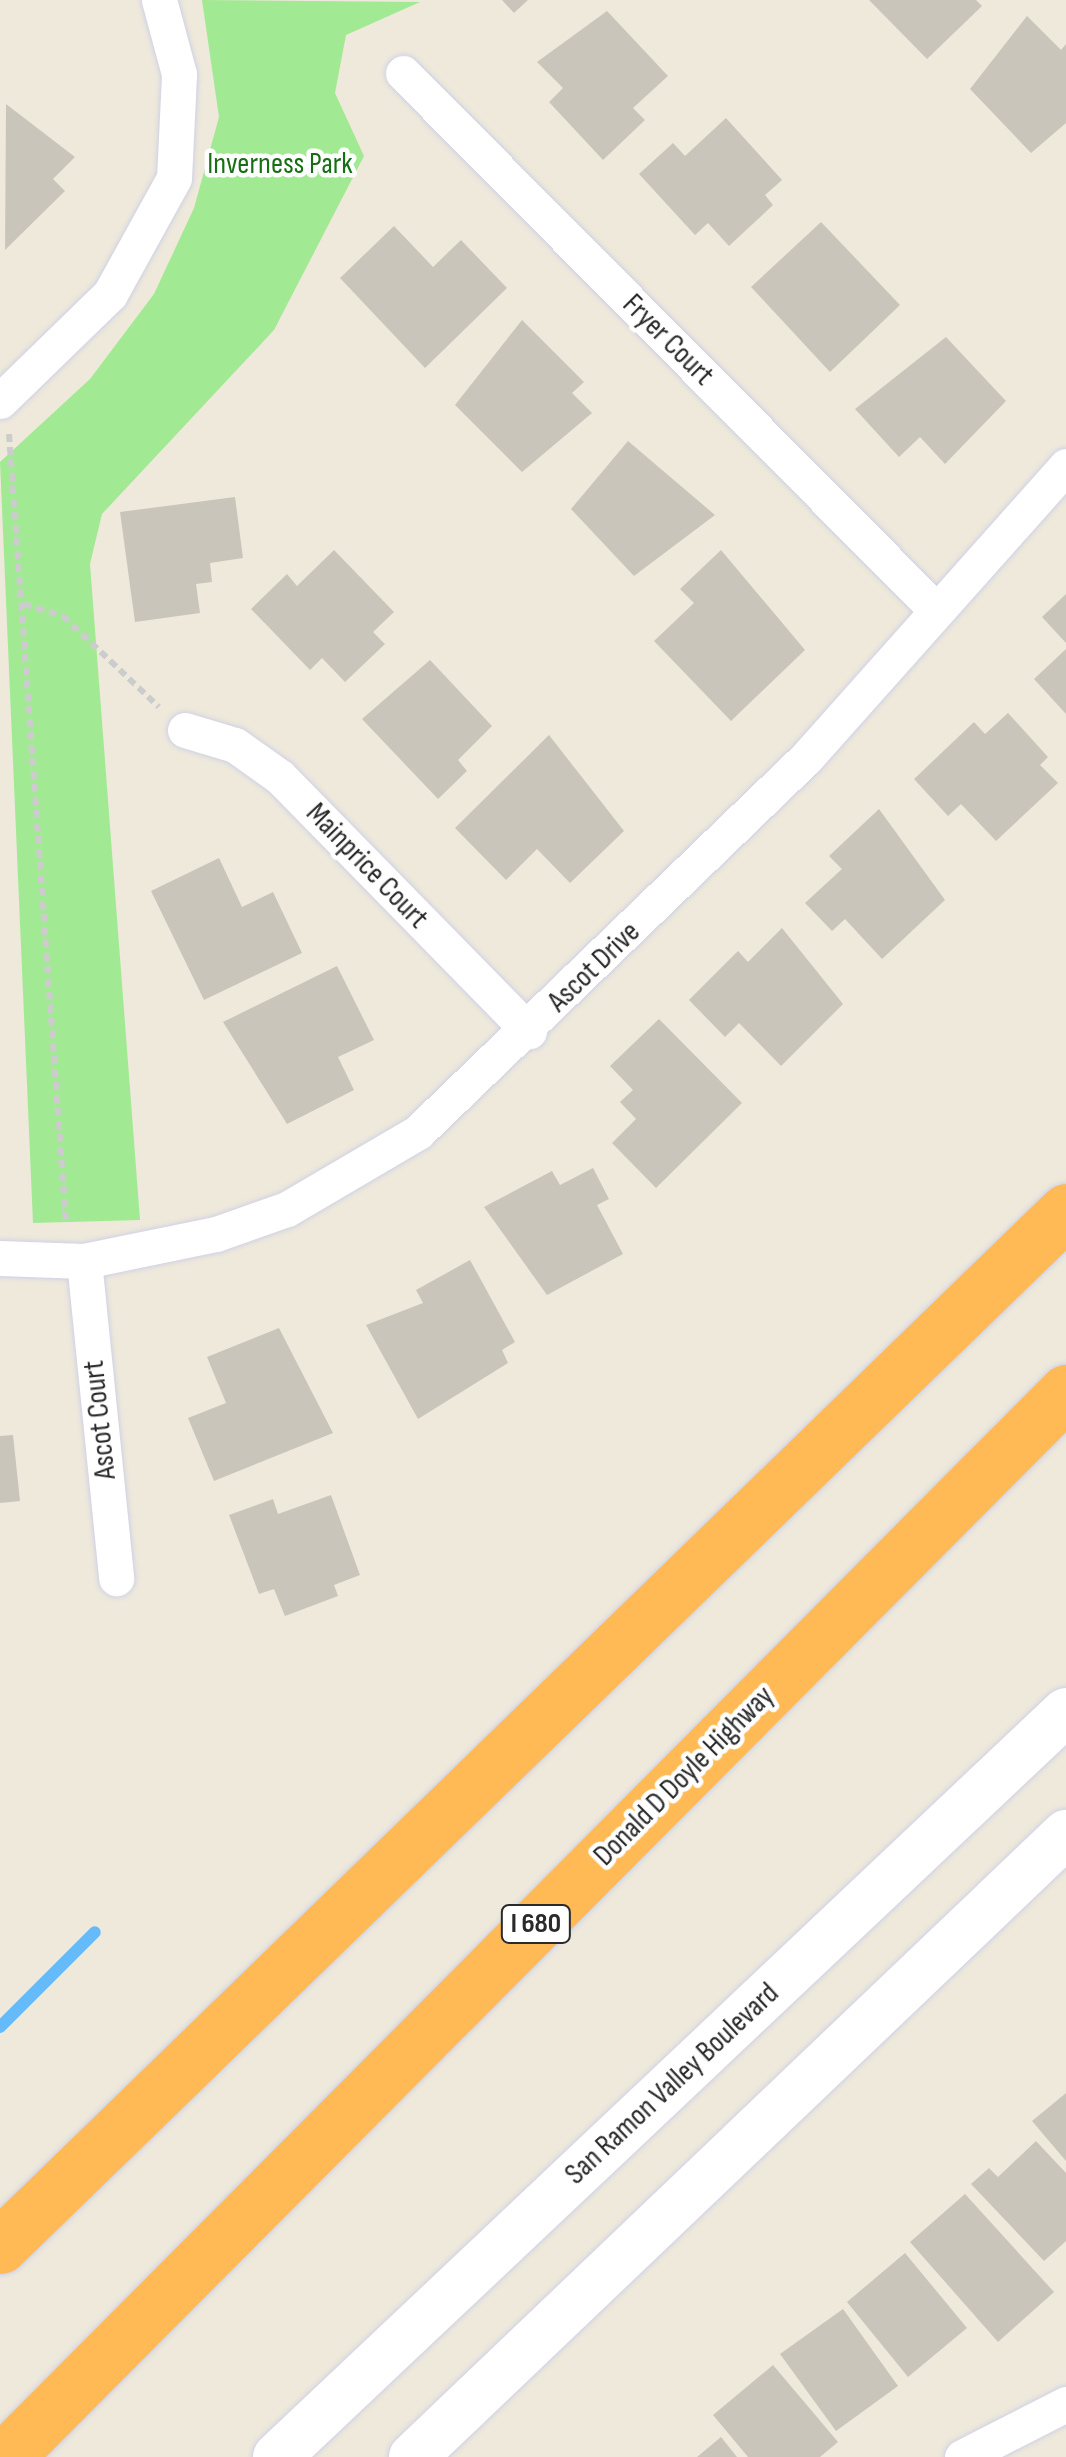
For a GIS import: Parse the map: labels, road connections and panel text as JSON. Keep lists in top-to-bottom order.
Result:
{
  "streets": {
    "highway": ["Donald D Doyle Highway", "I 680"],
    "main road": ["San Ramon Valley Boulevard"],
    "street": [
      "Fryer Court",
      "Mainprice Court",
      "Ascot Drive",
      "Ascot Court"
    ]
  },
  "crossings": [
    ["Fryer Court", "Ascot Drive"],
    ["Mainprice Court", "Ascot Drive"],
    ["Ascot Drive", "Ascot Court"]
  ],
  "parks": ["Inverness Park"]
}
